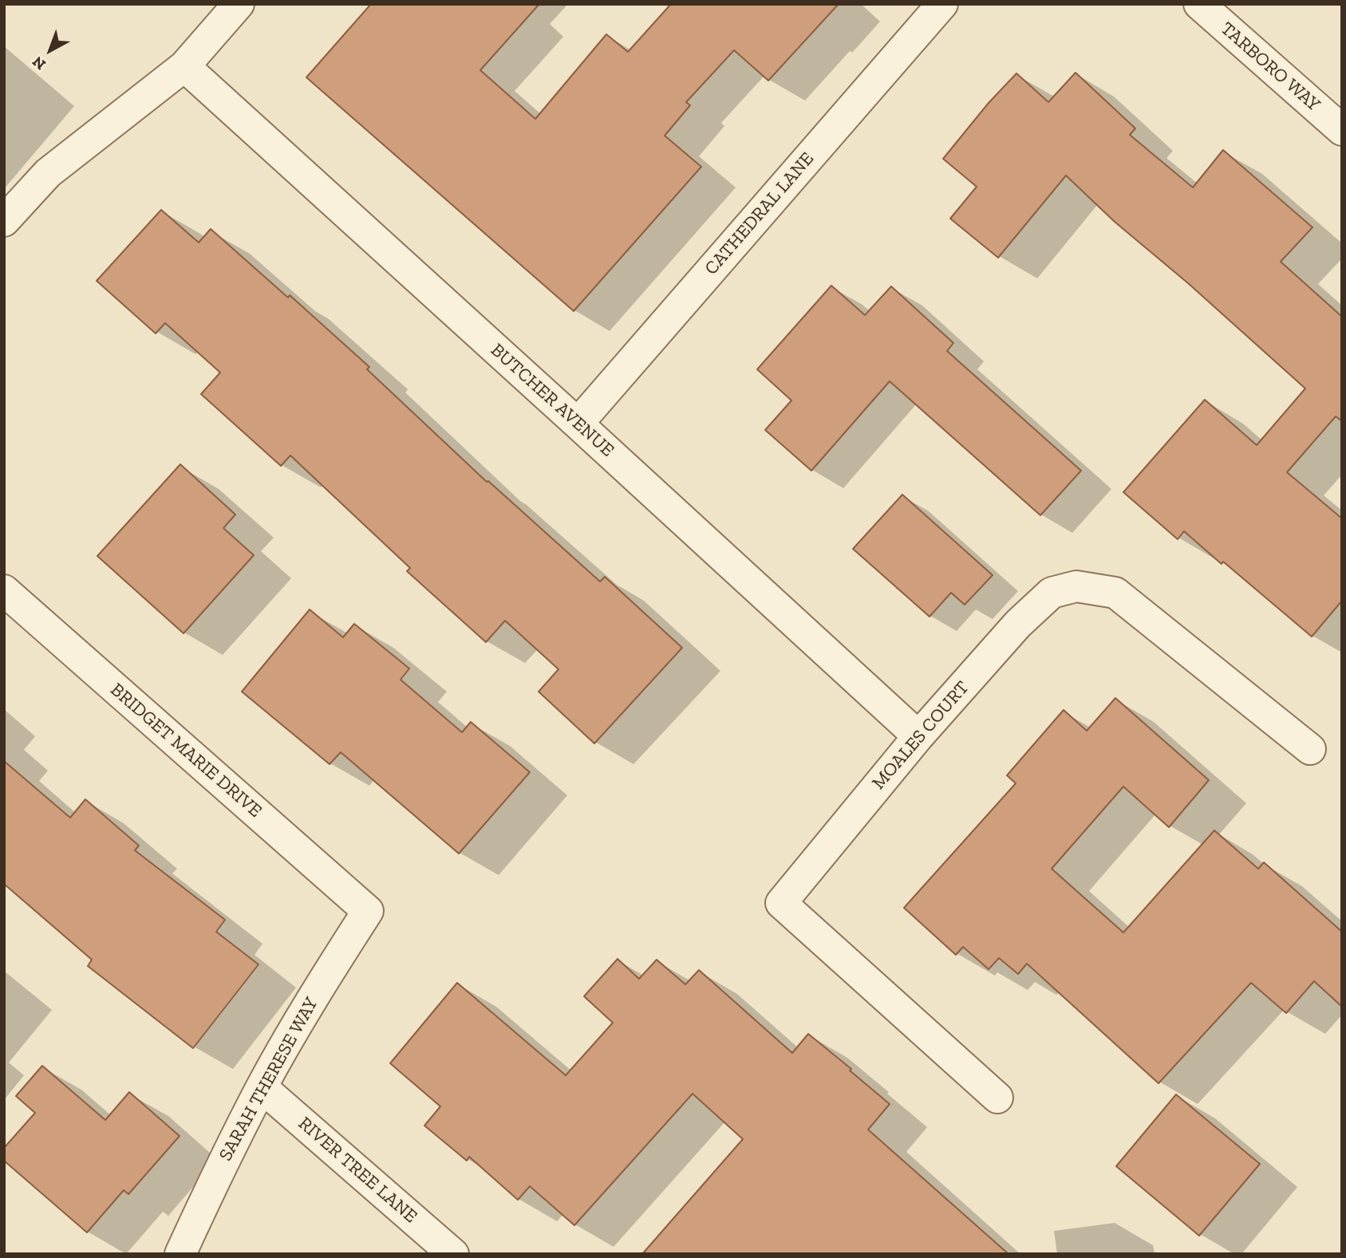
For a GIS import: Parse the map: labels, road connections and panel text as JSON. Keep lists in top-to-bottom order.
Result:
{
  "streets": {
    "street": [
      "TARBORO WAY",
      "CATHEDRAL LANE",
      "BUTCHER AVENUE",
      "MOALES COURT",
      "BRIDGET MARIE DRIVE",
      "SARAH THERESE WAY",
      "RIVER TREE LANE"
    ]
  },
  "crossings": [
    ["CATHEDRAL LANE", "BUTCHER AVENUE"],
    ["BUTCHER AVENUE", "MOALES COURT"],
    ["BRIDGET MARIE DRIVE", "SARAH THERESE WAY"],
    ["SARAH THERESE WAY", "RIVER TREE LANE"]
  ],
  "north": "bottom left"
}
